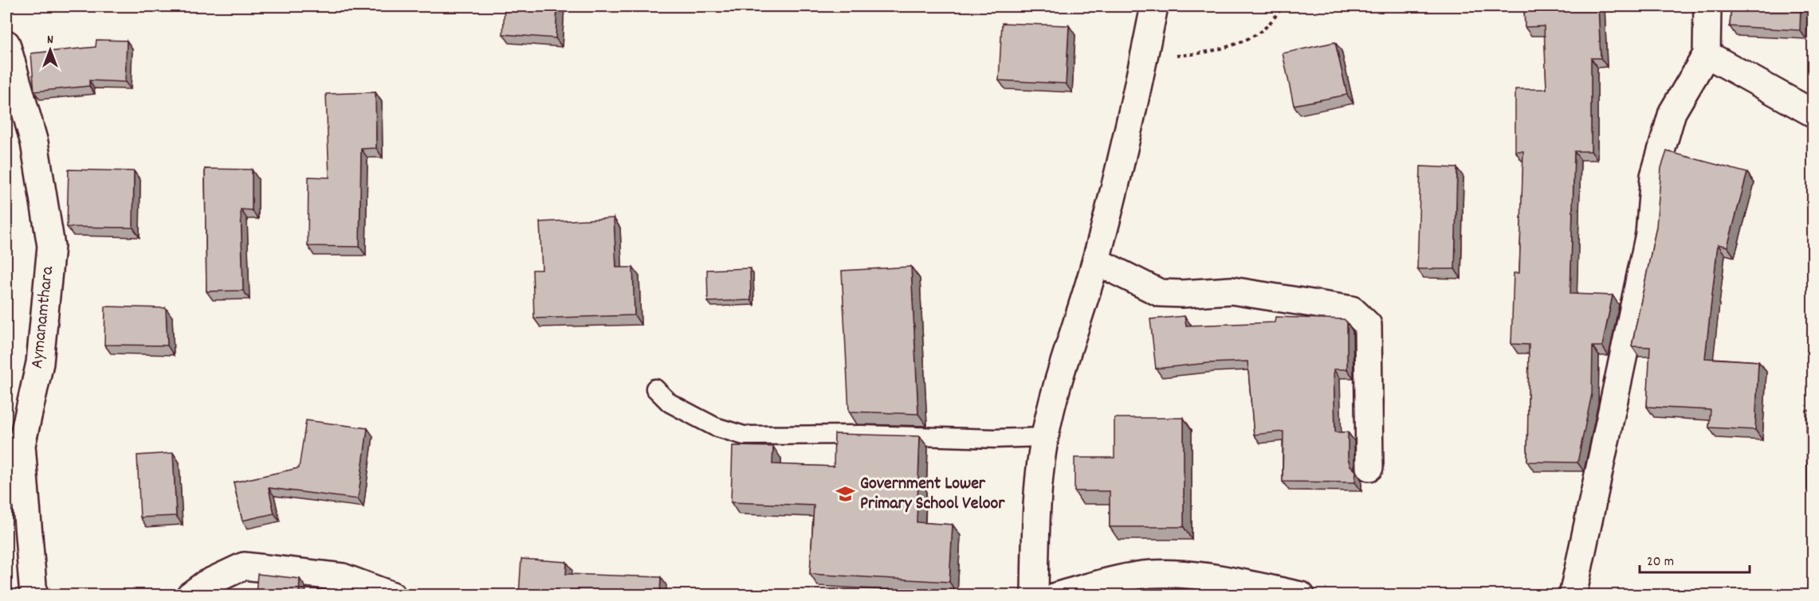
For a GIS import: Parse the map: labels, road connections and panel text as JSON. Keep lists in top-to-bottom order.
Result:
{
  "streets": {
    "street": ["Aymanamthara"]
  },
  "places": {
    "school or university": ["Government Lower Primary School Veloor"]
  },
  "scale_bar": "20 m",
  "north": "top"
}
